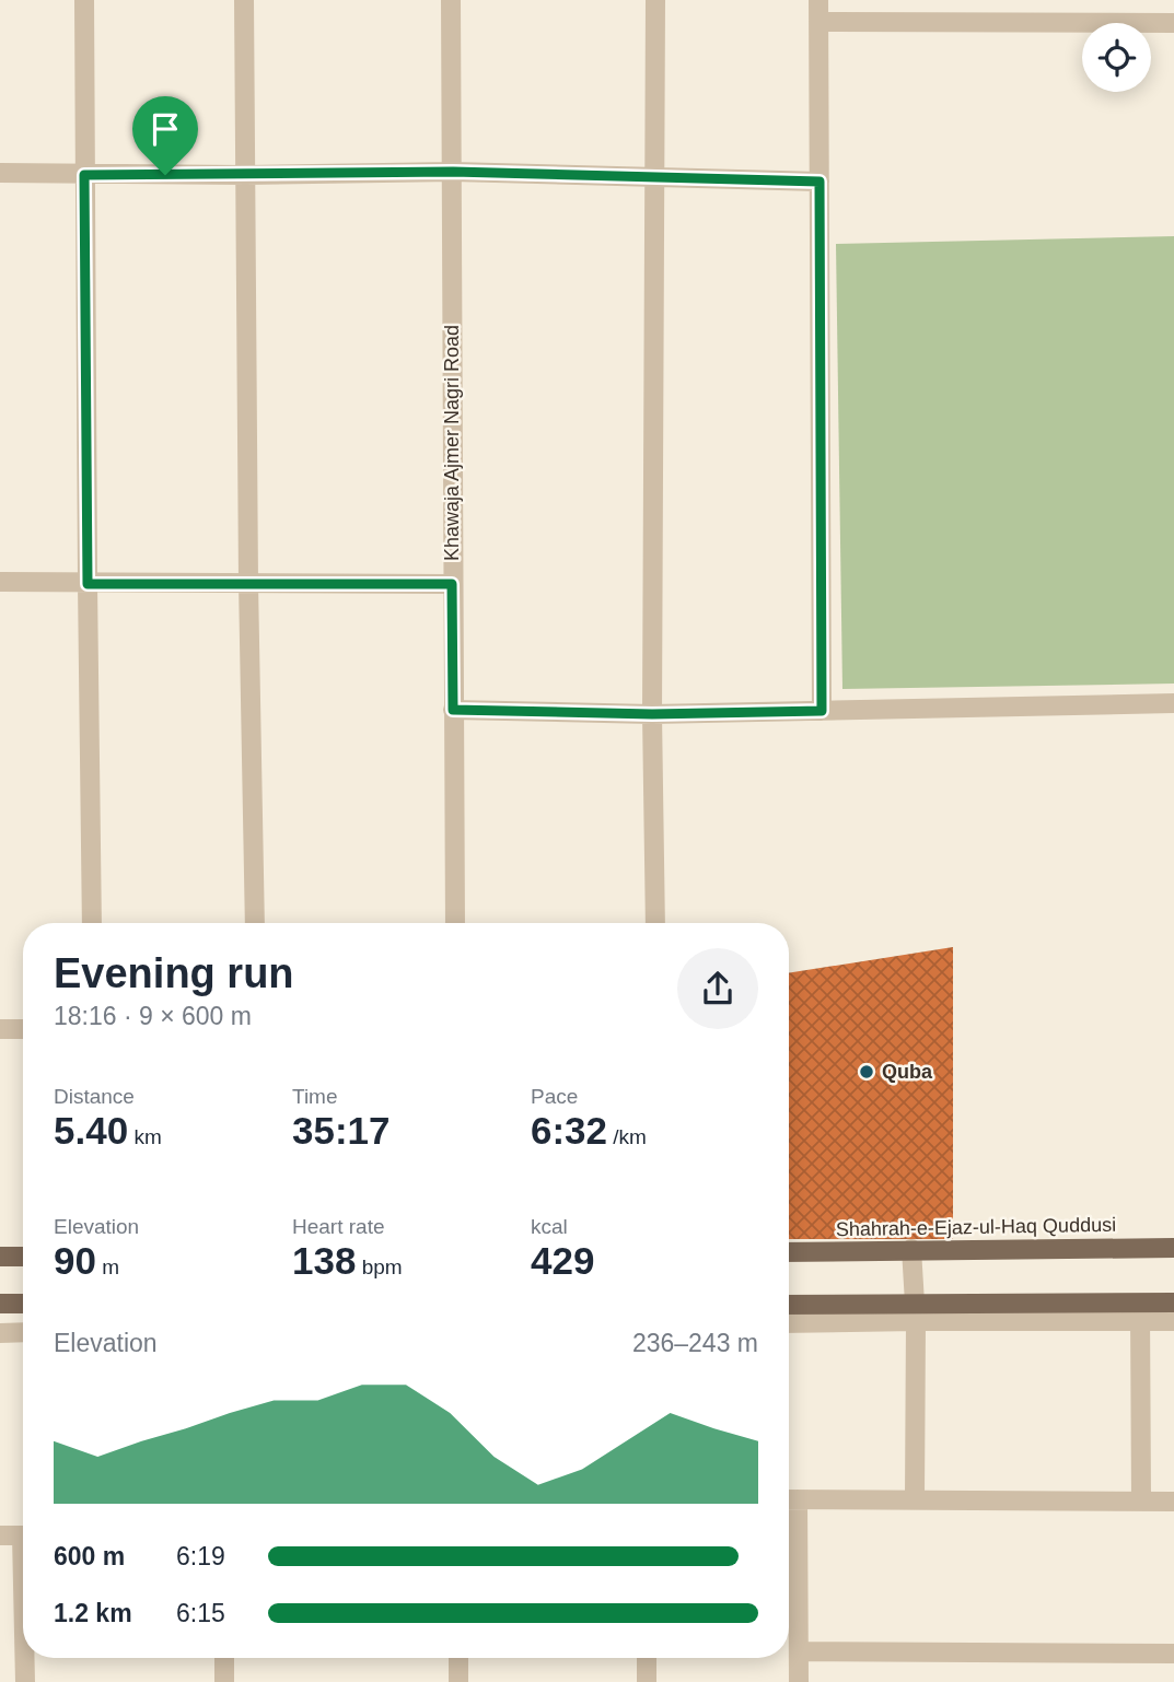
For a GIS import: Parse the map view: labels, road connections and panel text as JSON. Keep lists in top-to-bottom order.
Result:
{
  "streets": {
    "main road": ["Shahrah-e-Ejaz-ul-Haq Quddusi"],
    "street": ["Khawaja Ajmer Nagri Road"]
  },
  "places": ["Quba"],
  "page": {
    "heading": ["Evening run", "18:16 · 9 × 600 m"],
    "stats": [
      ["Distance", "5.40 km"],
      ["Time", "35:17"],
      ["Pace", "6:32 /km"],
      ["Elevation", "90 m"],
      ["Heart rate", "138 bpm"],
      ["kcal", "429"]
    ],
    "chart": ["Elevation", "236–243 m"],
    "list": [
      {
        "name": "600 m",
        "note": "6:19"
      },
      {
        "name": "1.2 km",
        "note": "6:15"
      }
    ]
  }
}
